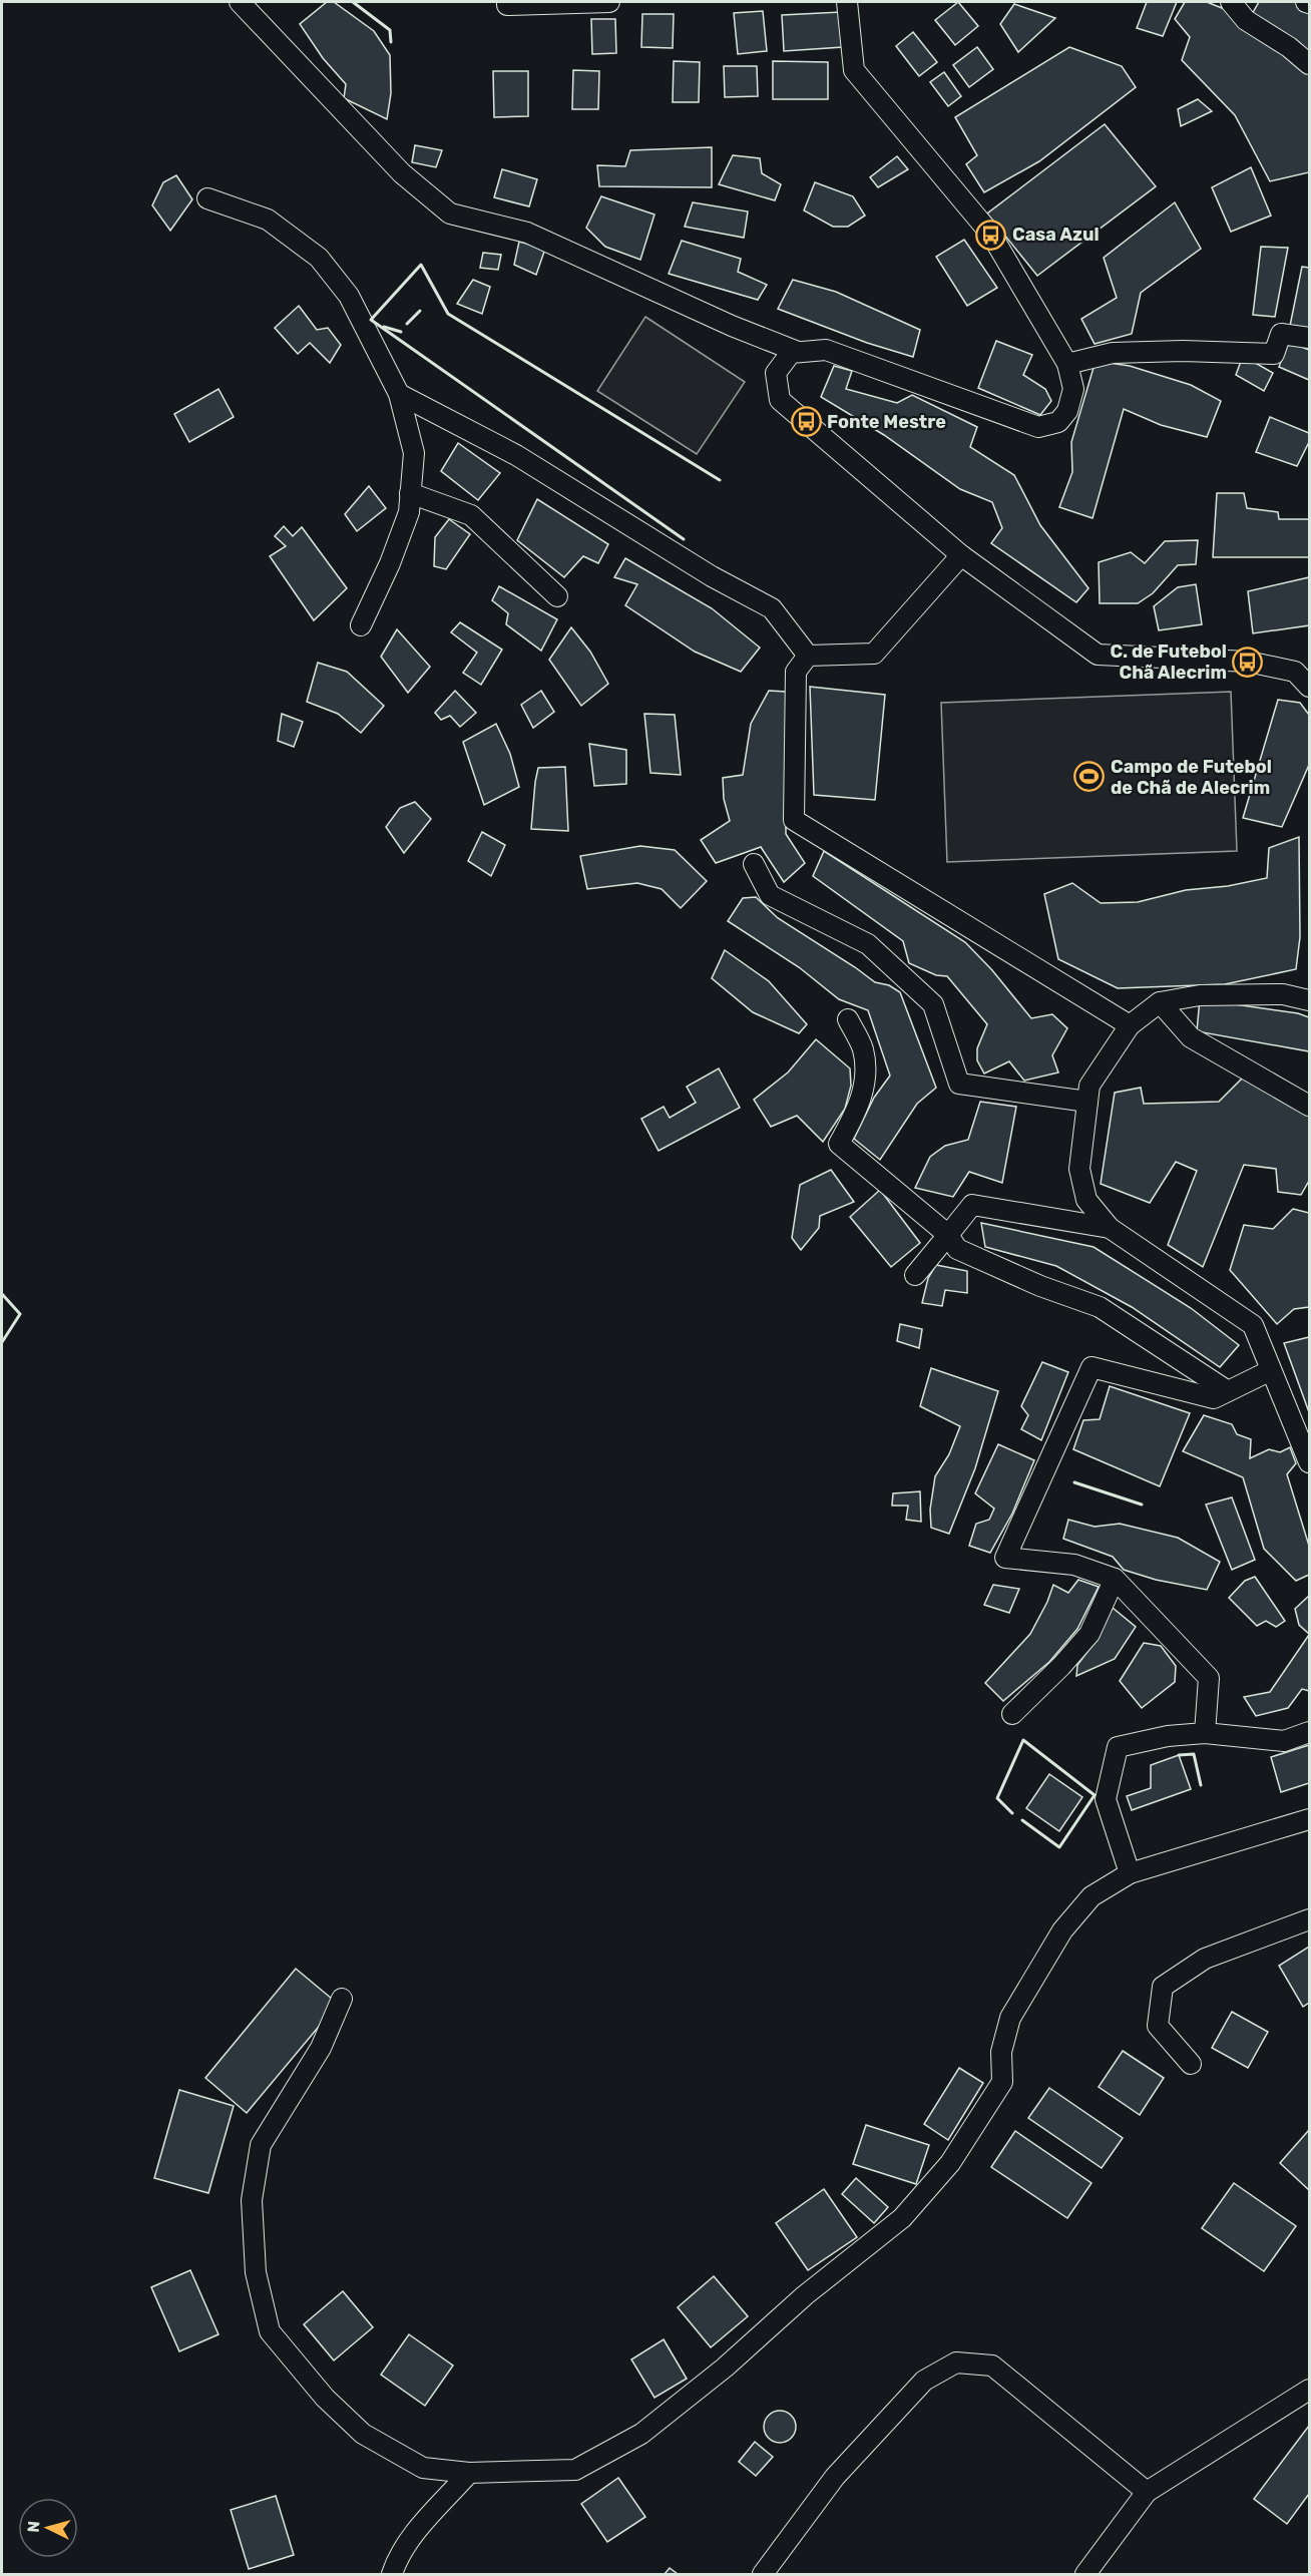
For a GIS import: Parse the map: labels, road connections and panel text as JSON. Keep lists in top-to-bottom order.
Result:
{
  "places": {
    "bus stop": ["Casa Azul", "Fonte Mestre", "C. de Futebol Chã Alecrim"],
    "sports": ["Campo de Futebol de Chã de Alecrim"]
  },
  "north": "left"
}
